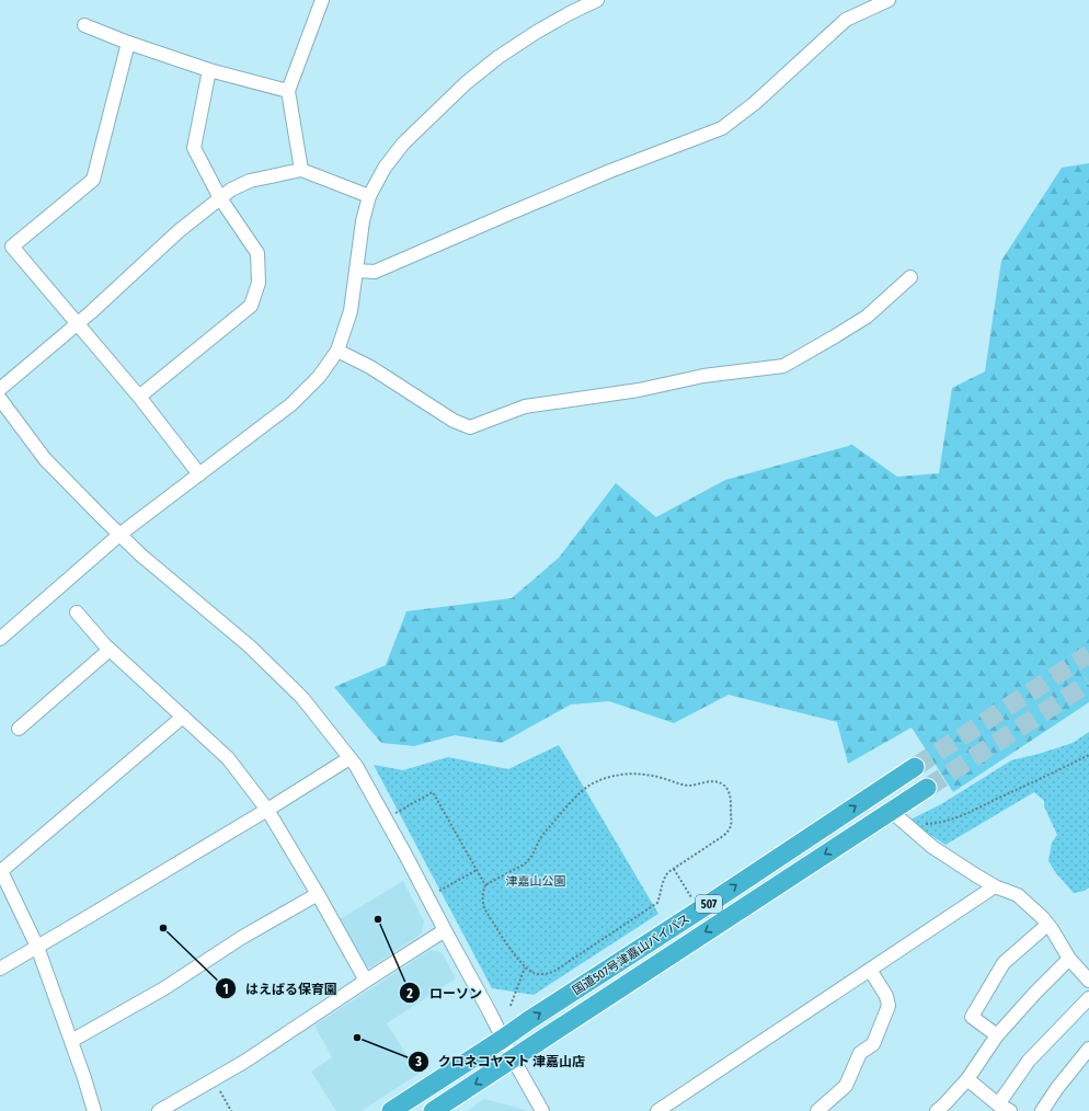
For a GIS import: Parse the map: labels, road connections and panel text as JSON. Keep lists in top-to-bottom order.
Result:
{
  "streets": {
    "highway": ["507", "国道507号津嘉山バイパス"]
  },
  "parks": ["津嘉山公園"],
  "places": ["ローソン", "はえばる保育園", "クロネコヤマト 津嘉山店"]
}
